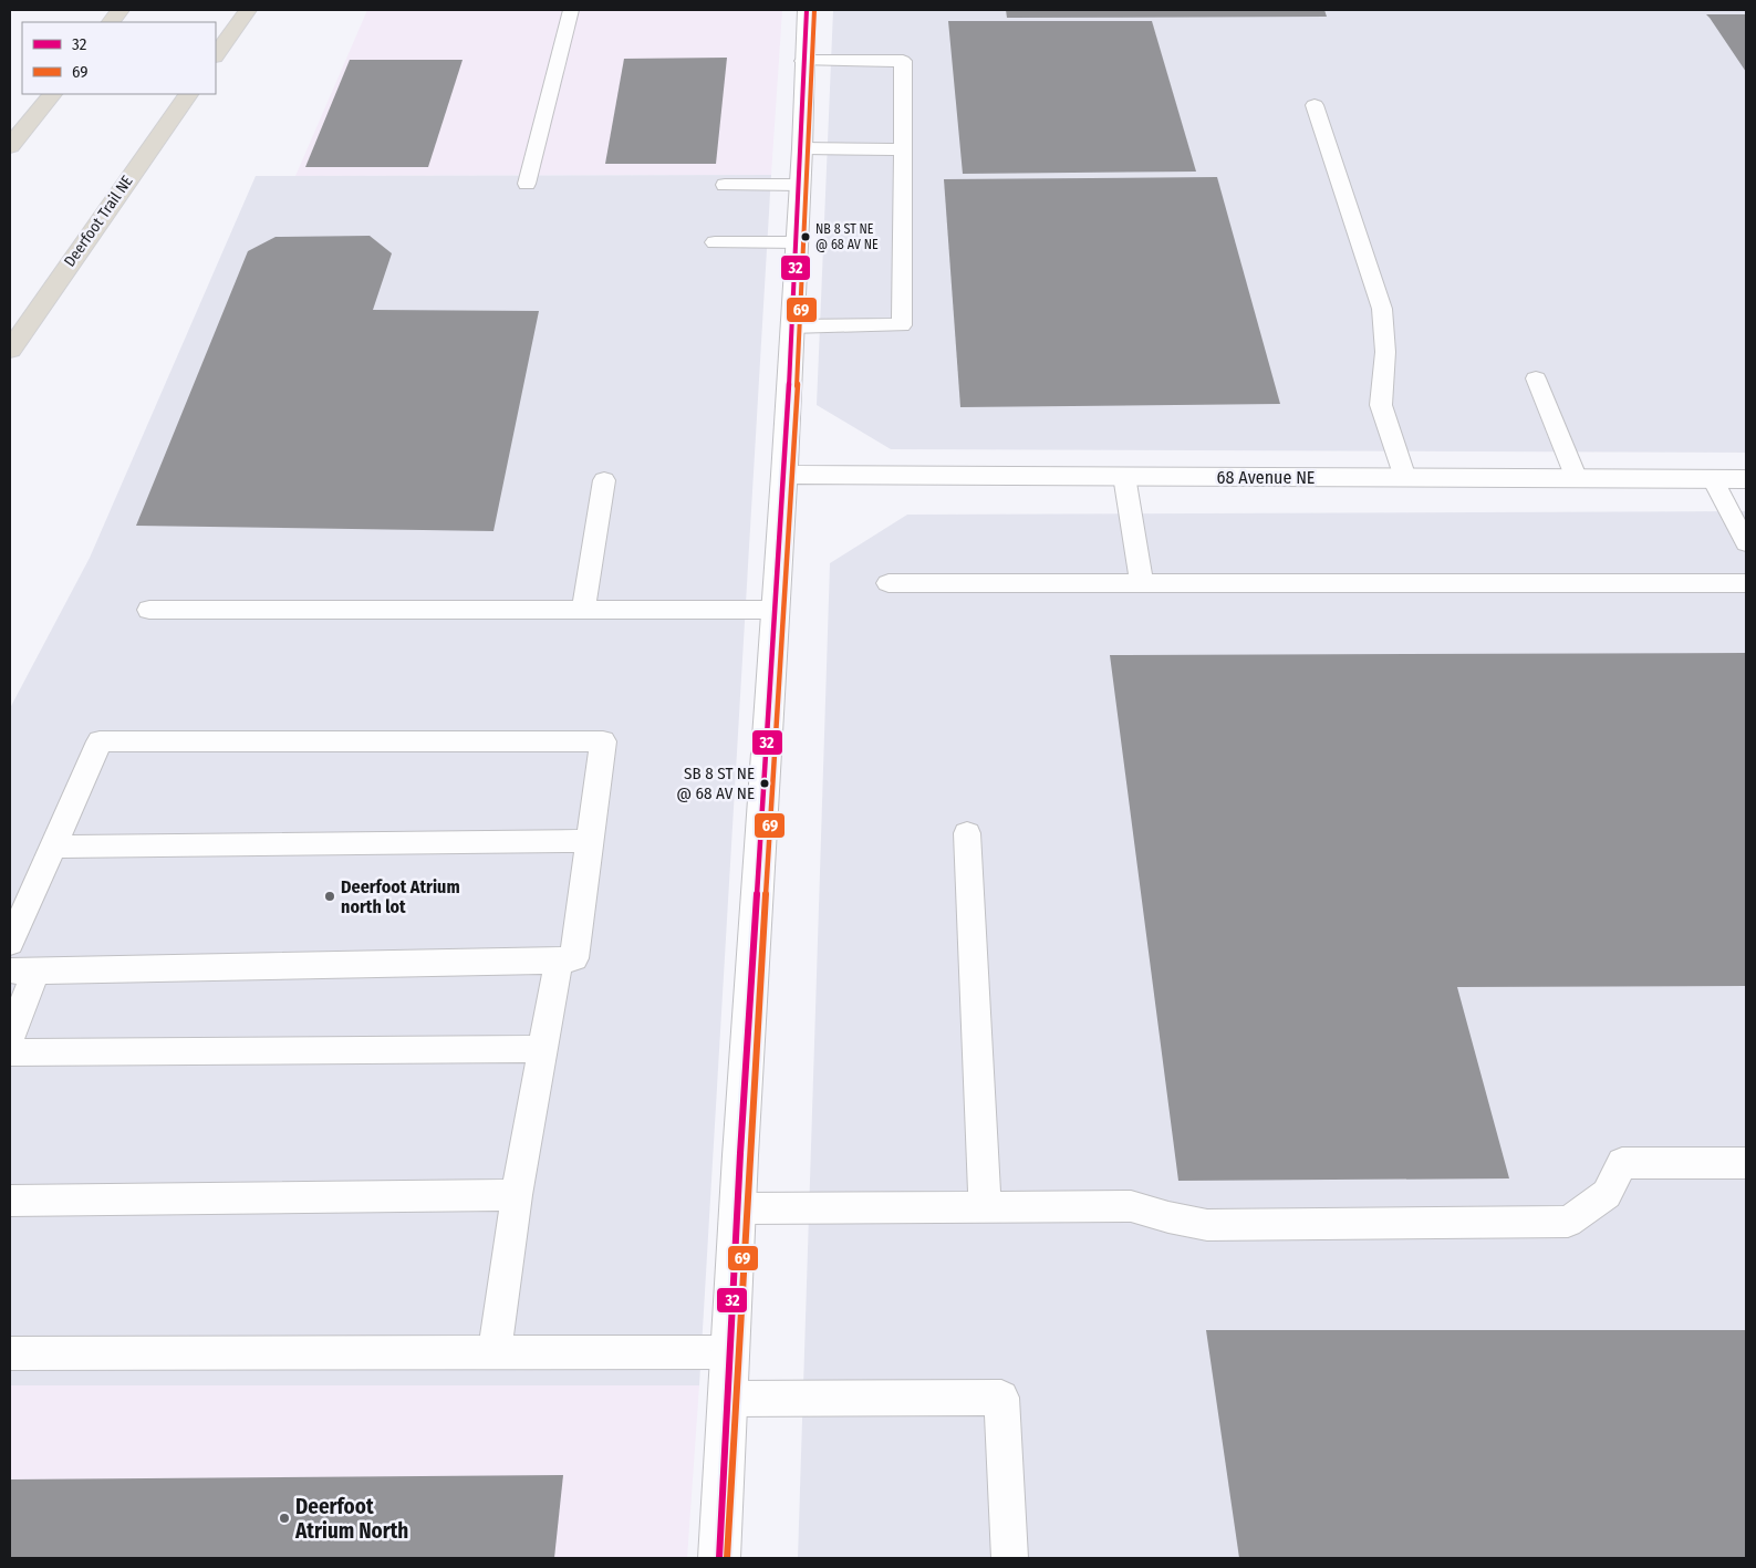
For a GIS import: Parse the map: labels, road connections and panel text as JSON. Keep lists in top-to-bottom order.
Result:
{
  "streets": {
    "highway": ["Deerfoot Trail NE"],
    "street": ["68 Avenue NE"]
  },
  "places": [
    "NB 8 ST NE @ 68 AV NE",
    "SB 8 ST NE @ 68 AV NE",
    "Deerfoot Atrium north lot",
    "Deerfoot Atrium North"
  ],
  "lines": ["transit line 32", "transit line 69"],
  "legend": ["32", "69"]
}
